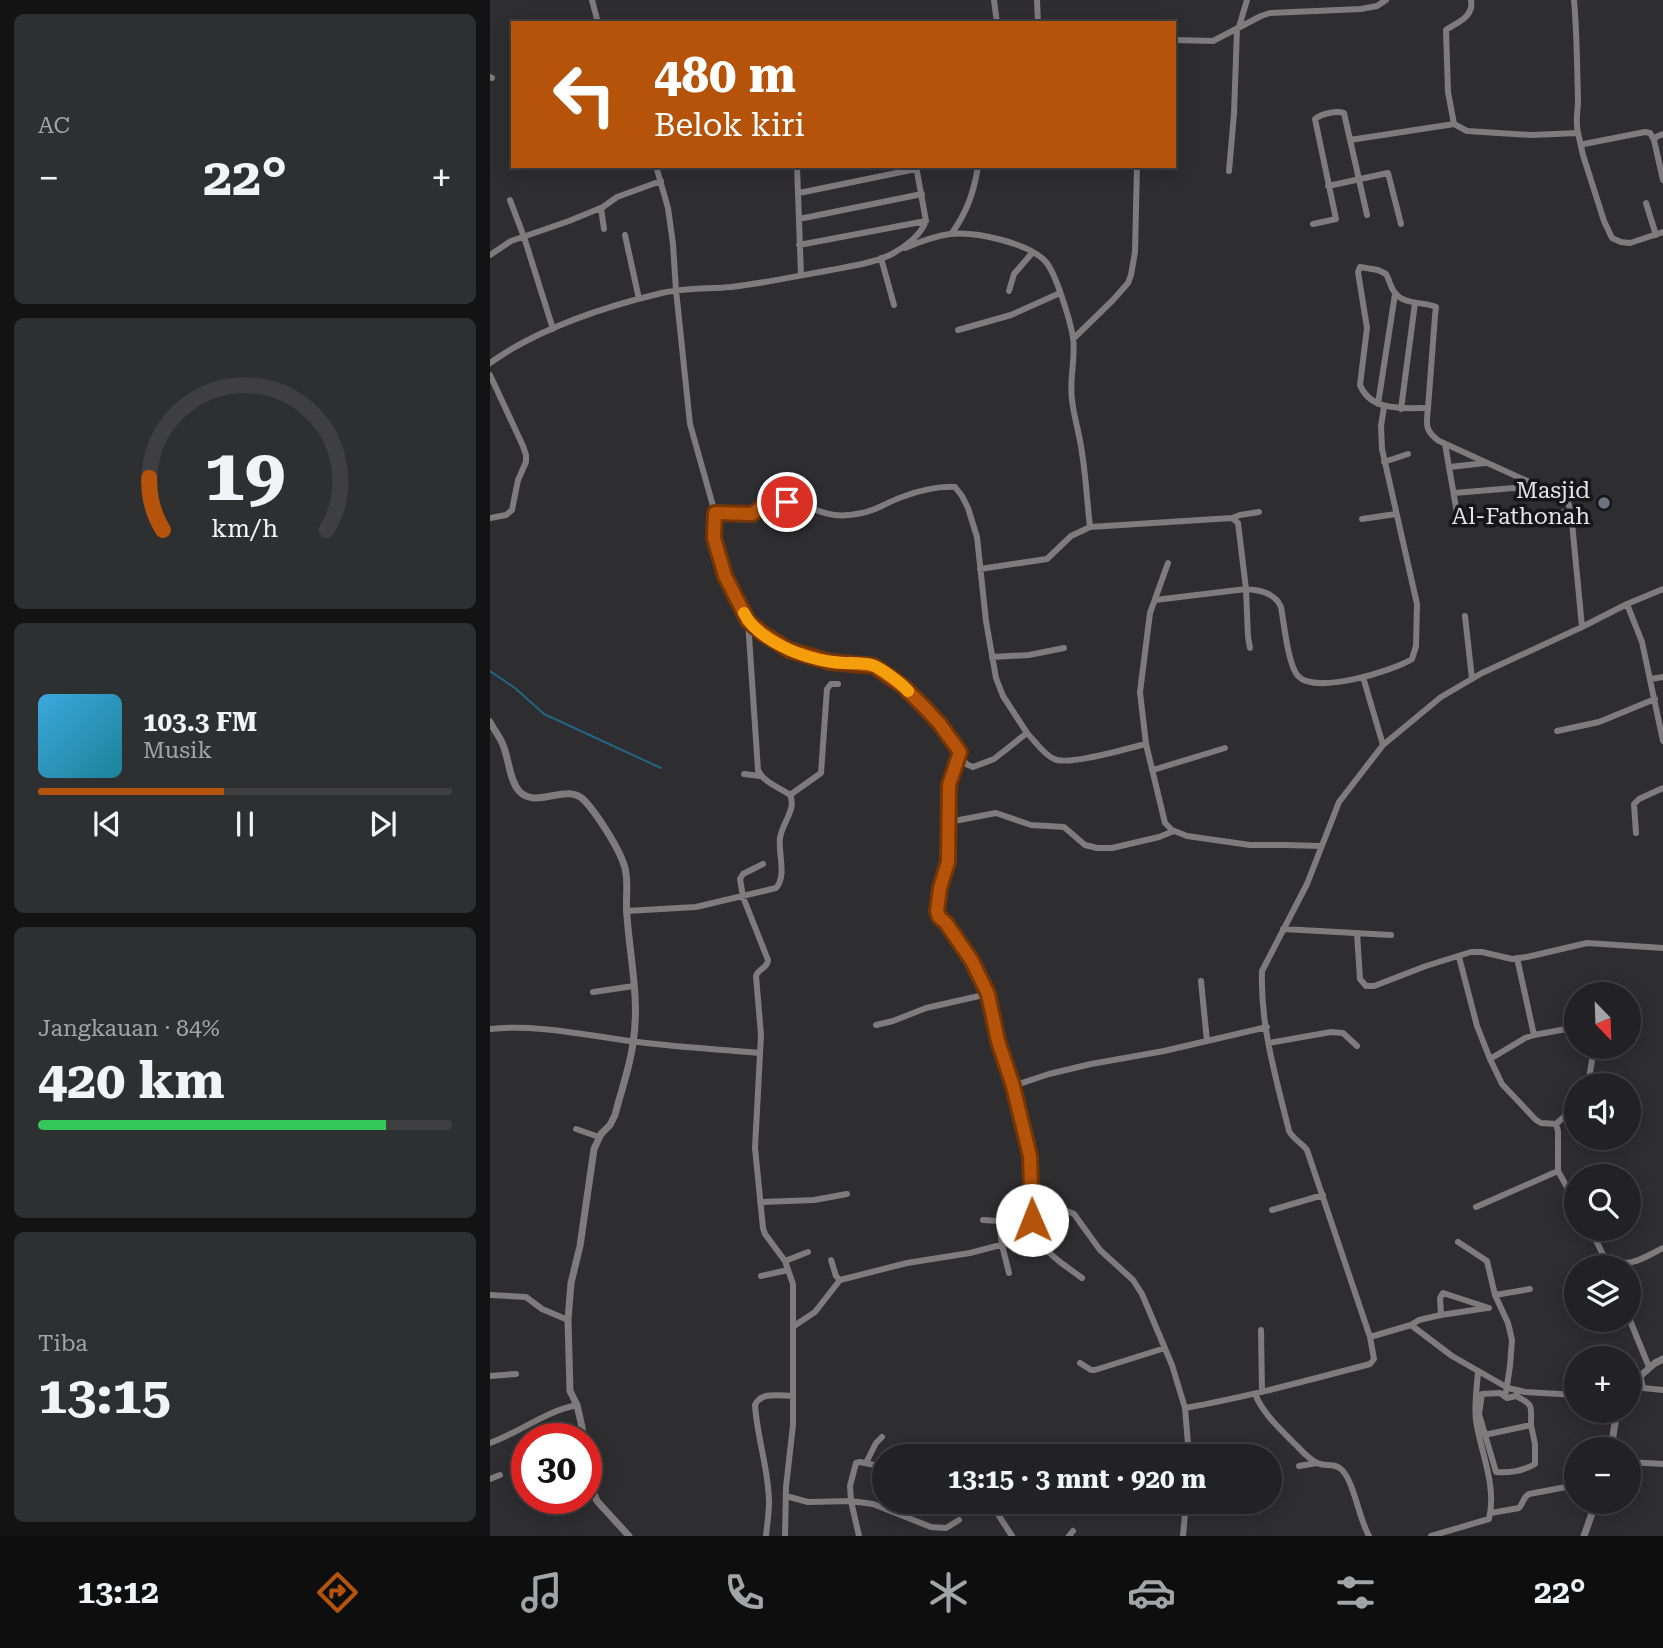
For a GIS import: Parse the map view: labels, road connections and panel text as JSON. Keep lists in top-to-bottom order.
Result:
{
  "places": ["Masjid Al-Fathonah"],
  "north": "bottom right",
  "page": {
    "tile": [
      "AC",
      ["Jangkauan · 84%", "420 km"],
      ["Tiba", "13:15"]
    ],
    "turn": ["480 m", "Belok kiri"],
    "heat": ["−", "22°", "+"],
    "song": ["103.3 FM", "Musik"],
    "map_buttons": ["+", "−"],
    "limit": "30",
    "trip": "13:15 · 3 mnt · 920 m",
    "tabs": ["13:12", "22°"],
    "gauge": ["19", "km/h"]
  }
}
